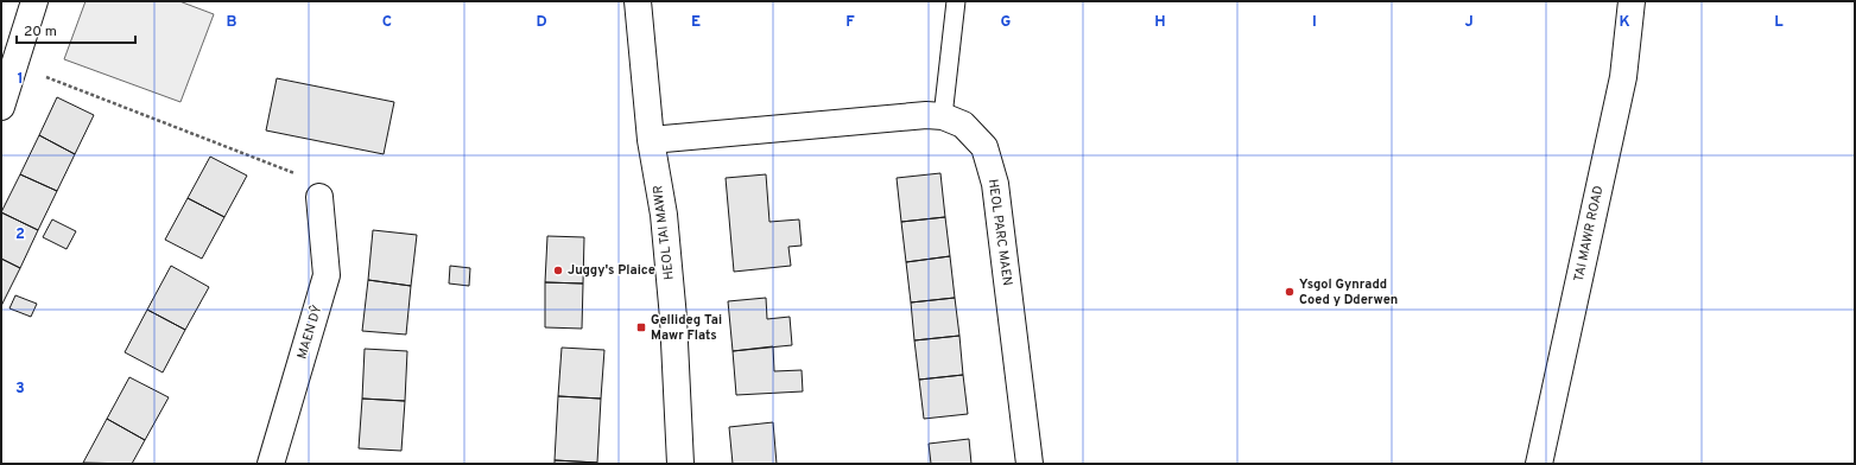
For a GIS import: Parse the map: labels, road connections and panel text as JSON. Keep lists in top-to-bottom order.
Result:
{
  "streets": {
    "street": [
      "HEOL TAI MAWR",
      "HEOL PARC MAEN",
      "TAI MAWR ROAD",
      "MAEN DŶ"
    ]
  },
  "crossings": [
    ["HEOL TAI MAWR", "HEOL PARC MAEN"]
  ],
  "places": {
    "other": ["Juggy's Plaice", "Ysgol Gynradd Coed y Dderwen"],
    "transit": ["Gellideg Tai Mawr Flats"]
  },
  "scale_bar": "20 m",
  "grid": {
    "columns": [
      "B",
      "C",
      "D",
      "E",
      "F",
      "G",
      "H",
      "I",
      "J",
      "K",
      "L"
    ],
    "rows": ["1", "2", "3"]
  }
}
